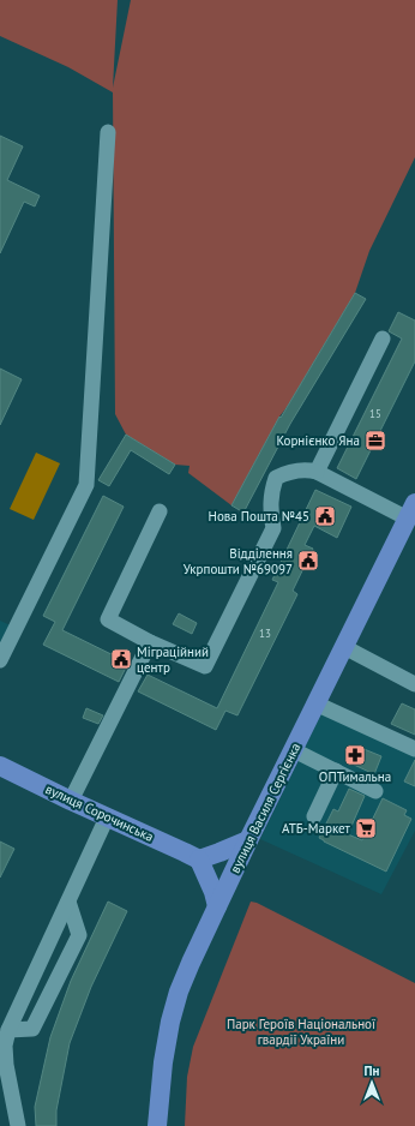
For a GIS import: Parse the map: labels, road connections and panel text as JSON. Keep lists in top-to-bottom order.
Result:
{
  "streets": {
    "main road": ["вулиця Василя Сергієнка", "вулиця Сорочинська"]
  },
  "parks": ["Парк Героїв Національної гвардії України"],
  "places": {
    "office": ["Корнієнко Яна"],
    "public building": ["Нова Пошта №45", "Відділення Укрпошти №69097", "Міграційний центр"],
    "pharmacy": ["ОПТимальна"],
    "supermarket": ["АТБ-Маркет"]
  },
  "house_numbers": ["15", "13"],
  "north": "top"
}
